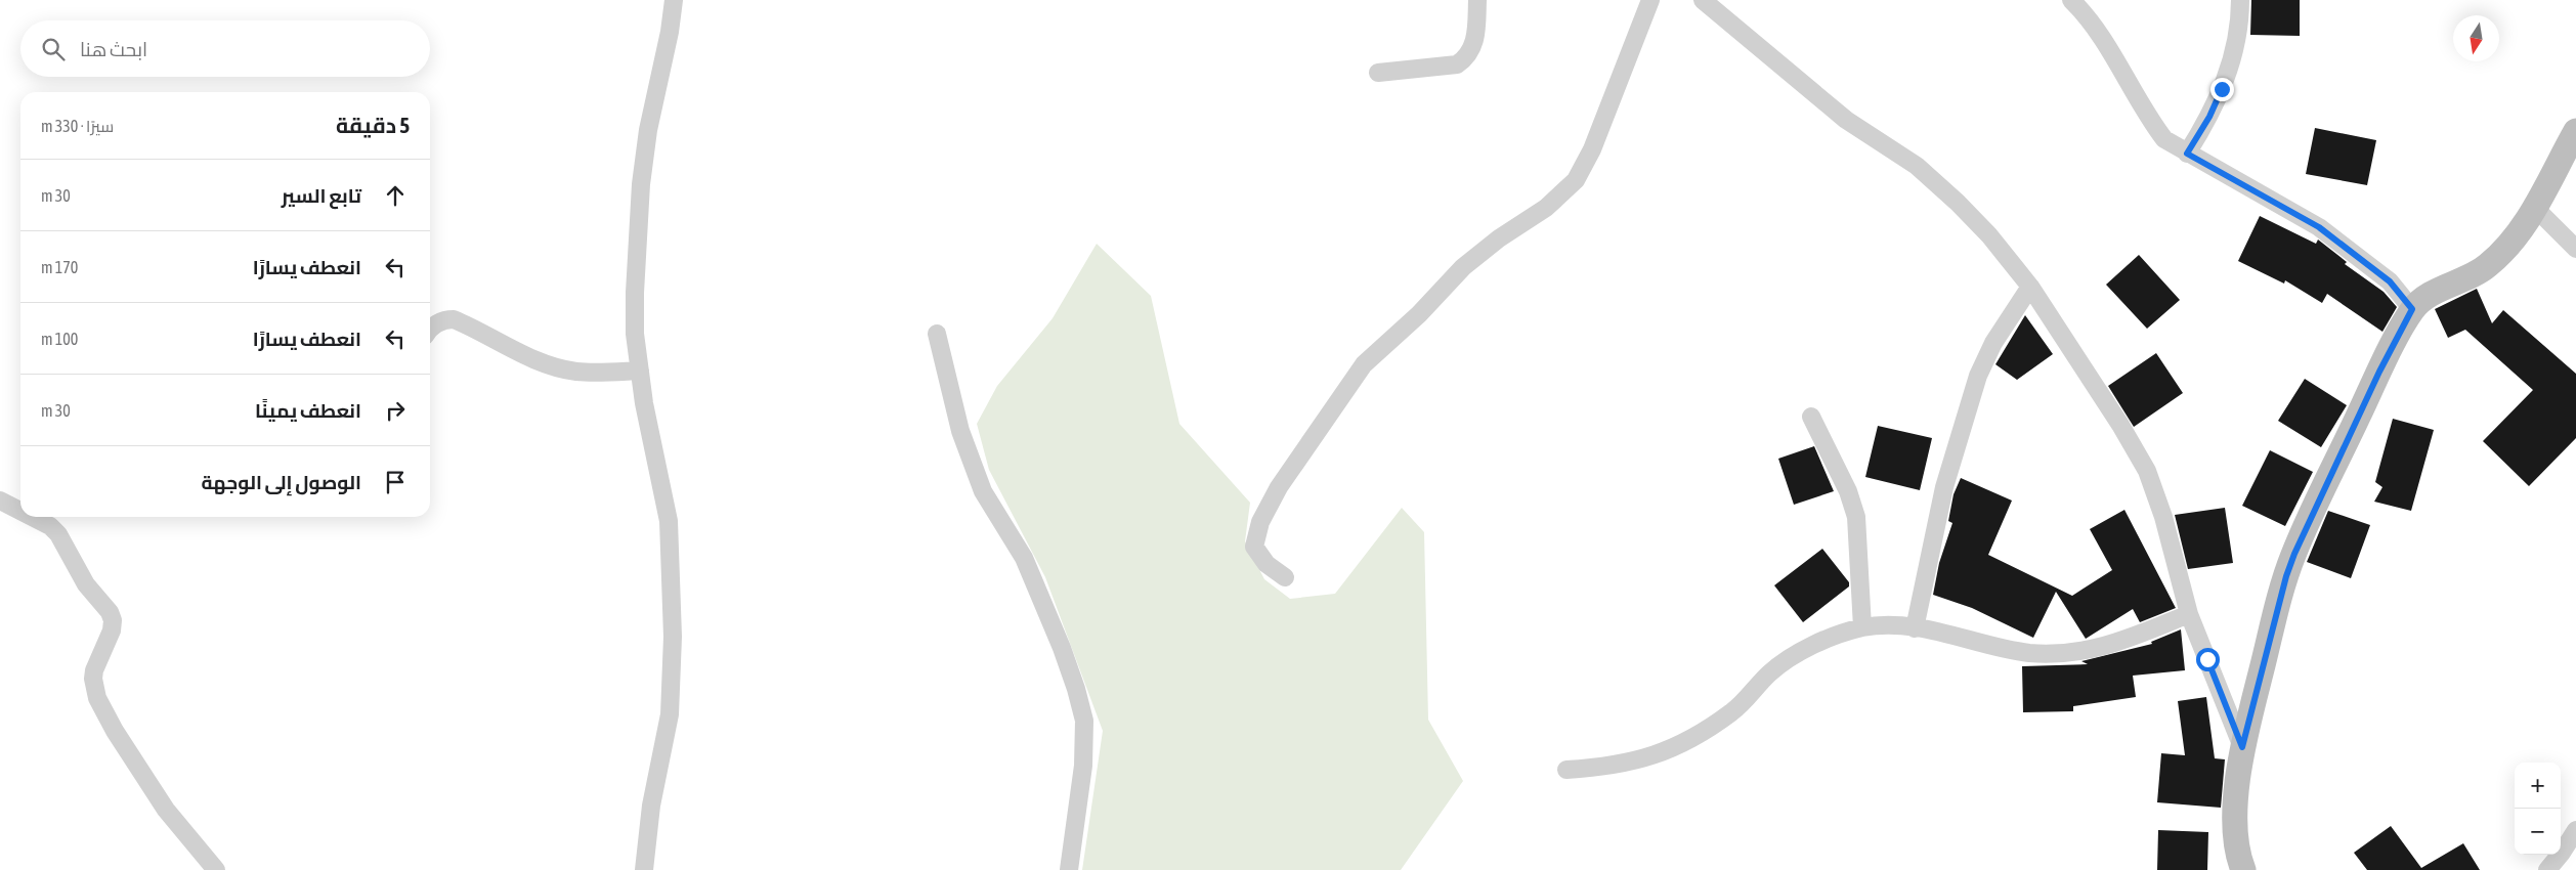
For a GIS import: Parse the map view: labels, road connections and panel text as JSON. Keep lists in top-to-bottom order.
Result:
{
  "north": "bottom",
  "page": {
    "search": "ابحث هنا",
    "heading": ["5 دقيقة", "سيرًا · 330 m"],
    "list": [
      ["تابع السير", "30 m"],
      ["انعطف يسارًا", "170 m"],
      ["انعطف يسارًا", "100 m"],
      ["انعطف يمينًا", "30 m"],
      "الوصول إلى الوجهة"
    ],
    "map_buttons": ["+", "−"]
  }
}
